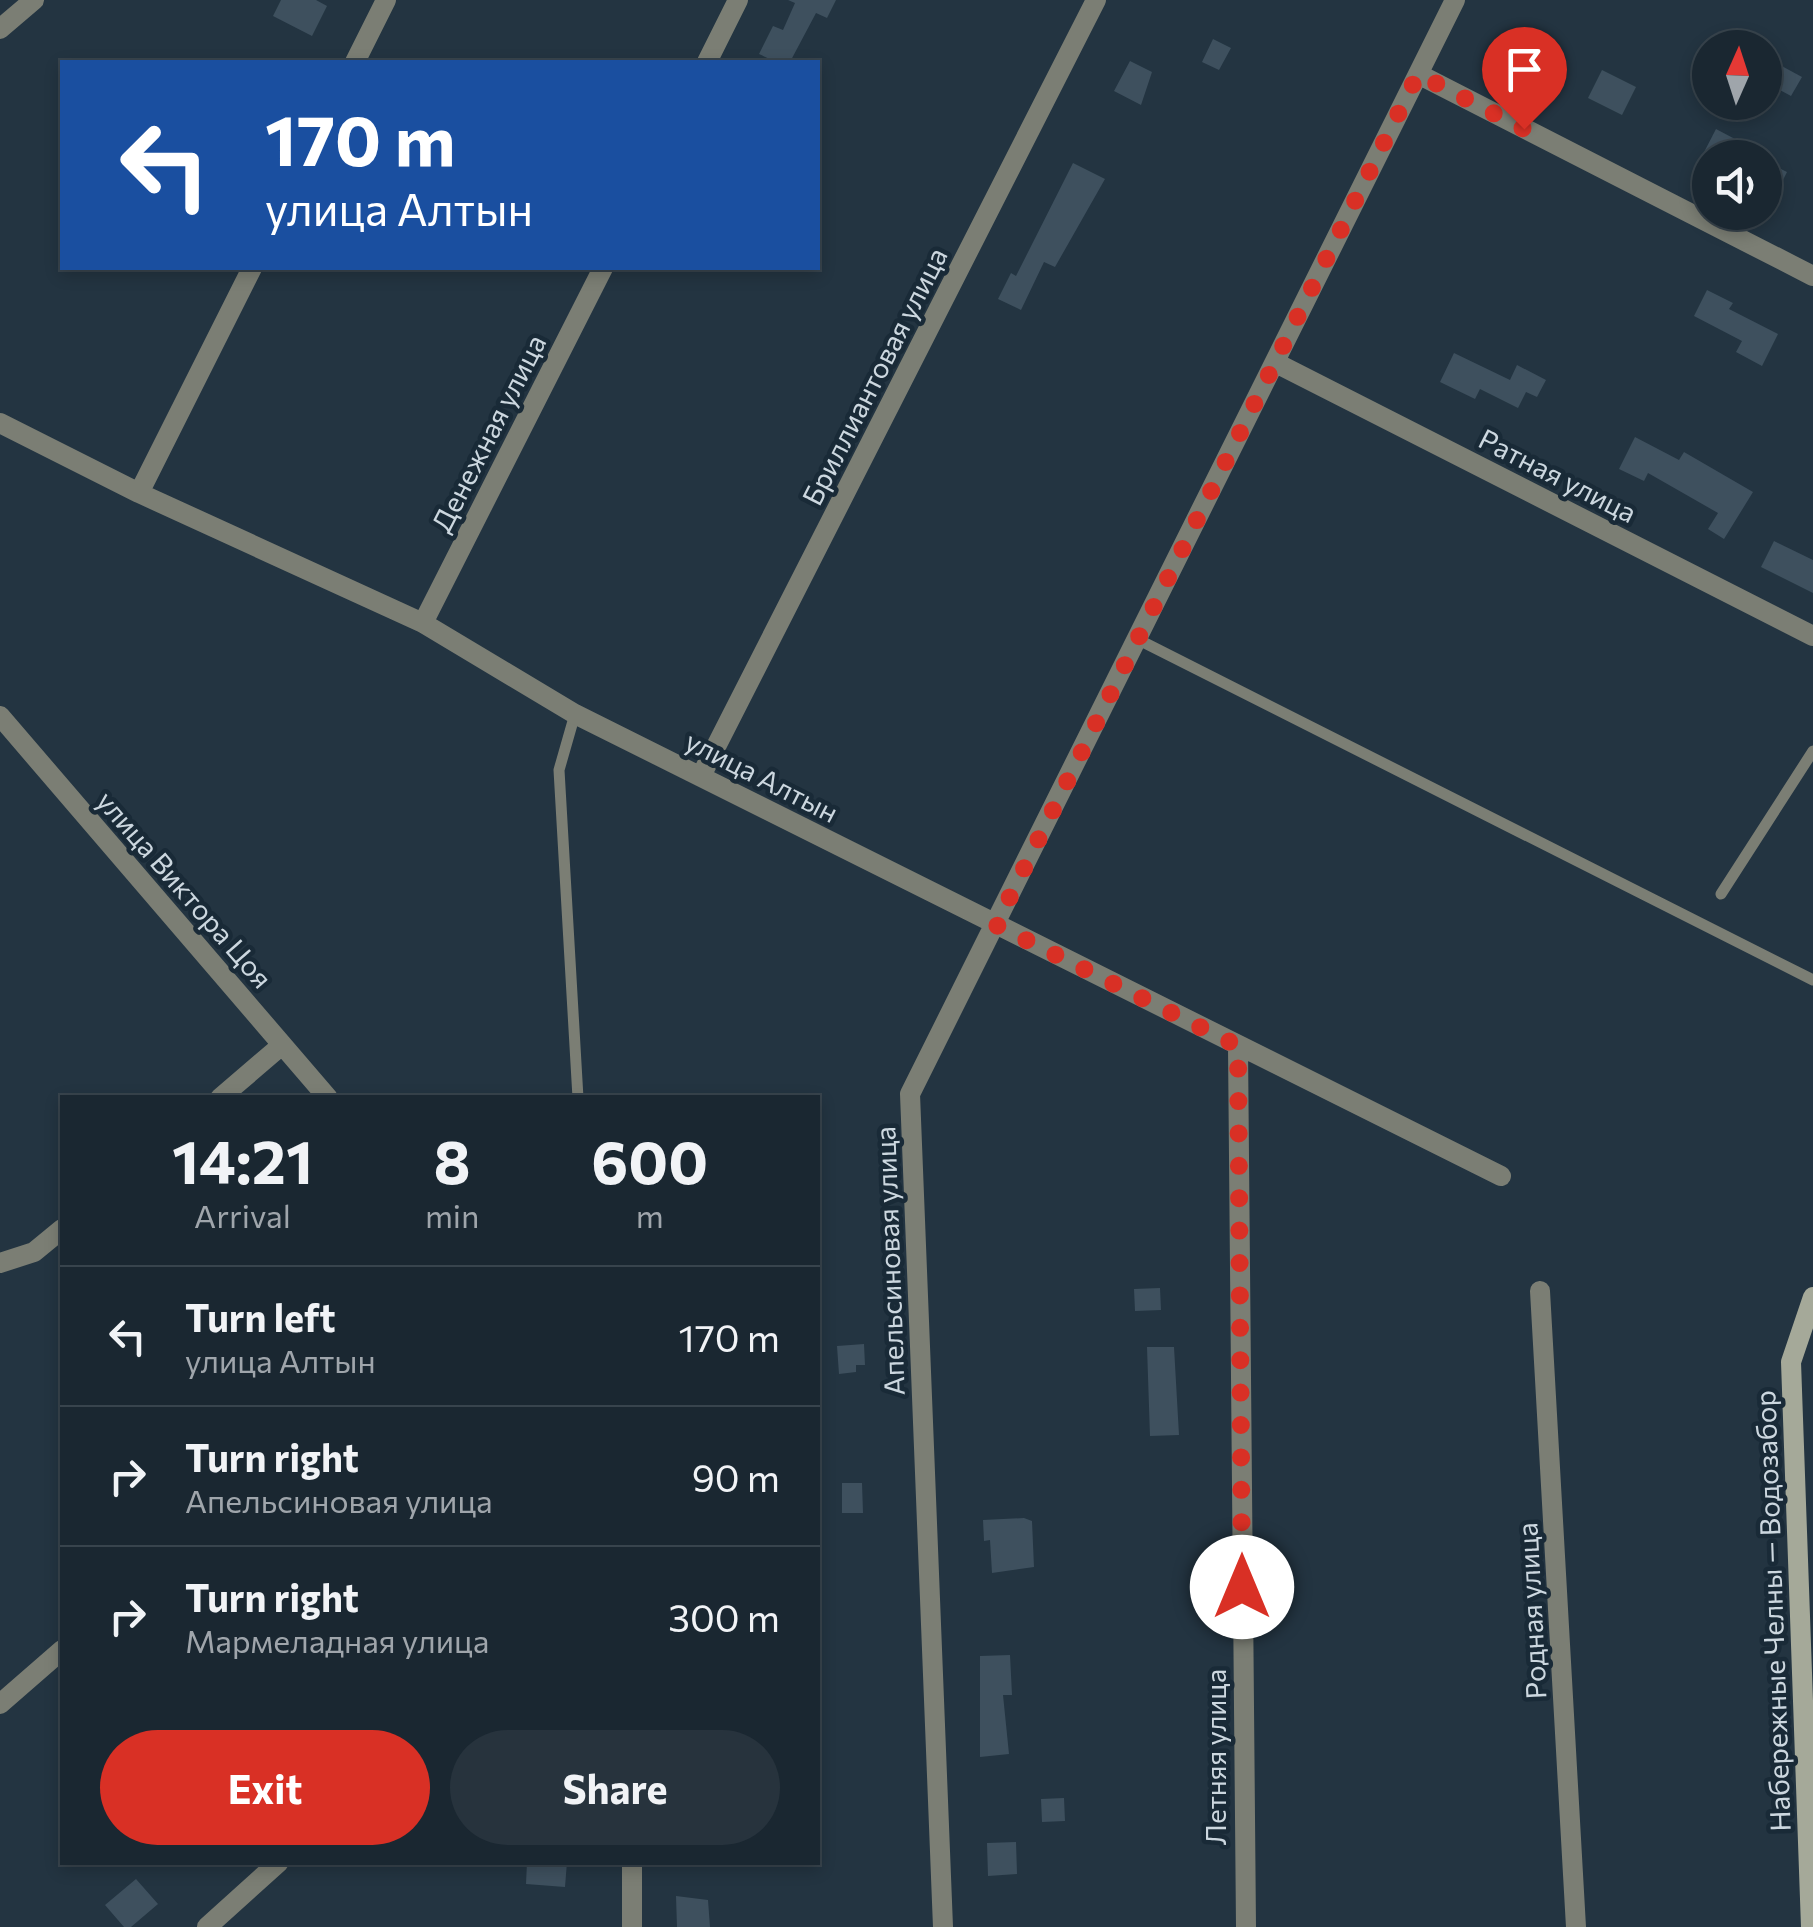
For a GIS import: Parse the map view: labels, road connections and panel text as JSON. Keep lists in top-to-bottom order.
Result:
{
  "streets": {
    "main road": ["Набережные Челны — Водозабор"],
    "street": [
      "Бриллиантовая улица",
      "Денежная улица",
      "Ратная улица",
      "улица Алтын",
      "улица Виктора Цоя",
      "Апельсиновая улица",
      "Родная улица",
      "Летняя улица"
    ]
  },
  "crossings": [
    ["Бриллиантовая улица", "улица Алтын"],
    ["Денежная улица", "улица Алтын"],
    ["Ратная улица", "Апельсиновая улица"],
    ["улица Алтын", "Апельсиновая улица"],
    ["улица Алтын", "Летняя улица"]
  ],
  "north": "top",
  "page": {
    "turn": ["170 m", "улица Алтын"],
    "eta": [
      "14:21",
      "Arrival",
      "8",
      "min",
      "600",
      "m"
    ],
    "list": [
      {
        "name": "Turn left",
        "note": "улица Алтын",
        "value": "170 m"
      },
      {
        "name": "Turn right",
        "note": "Апельсиновая улица",
        "value": "90 m"
      },
      {
        "name": "Turn right",
        "note": "Мармеладная улица",
        "value": "300 m"
      }
    ],
    "buttons": ["Exit", "Share"]
  }
}
